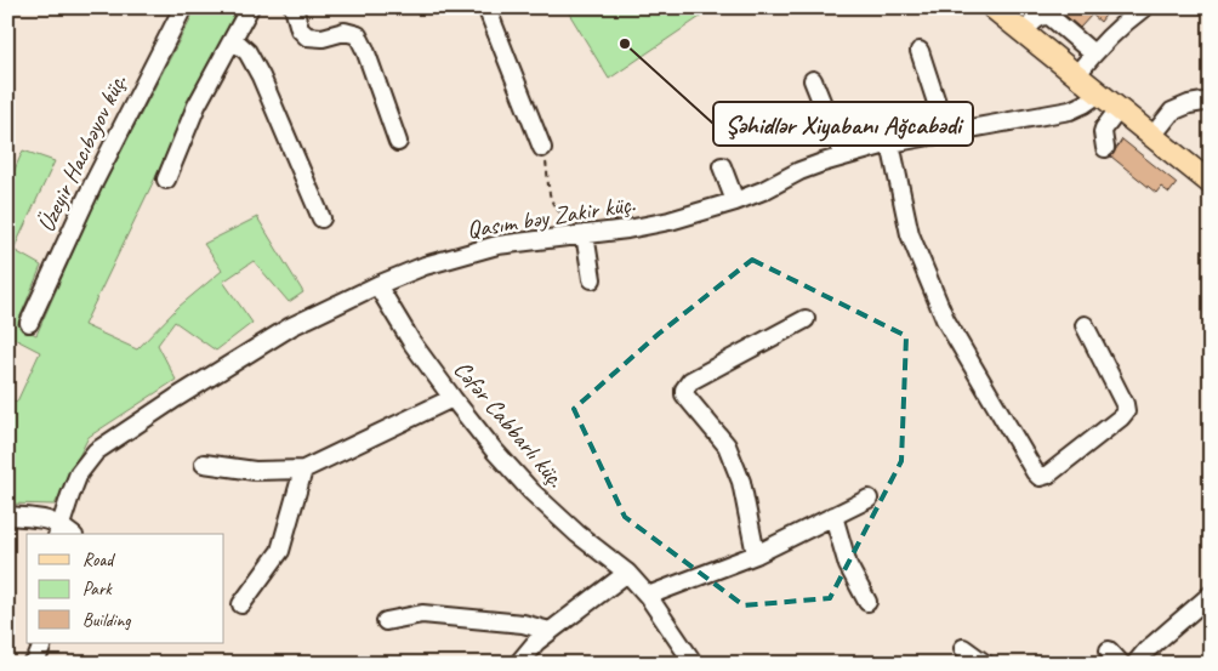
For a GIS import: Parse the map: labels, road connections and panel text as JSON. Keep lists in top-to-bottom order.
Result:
{
  "streets": {
    "street": ["Üzeyir Hacıbəyov küç.", "Qasım bəy Zakir küç.", "Cəfər Cabbarlı küç."]
  },
  "crossings": [
    ["Qasım bəy Zakir küç.", "Cəfər Cabbarlı küç."]
  ],
  "places": ["Şəhidlər Xiyabanı Ağcabədi"],
  "legend": ["Road", "Park", "Building"]
}
